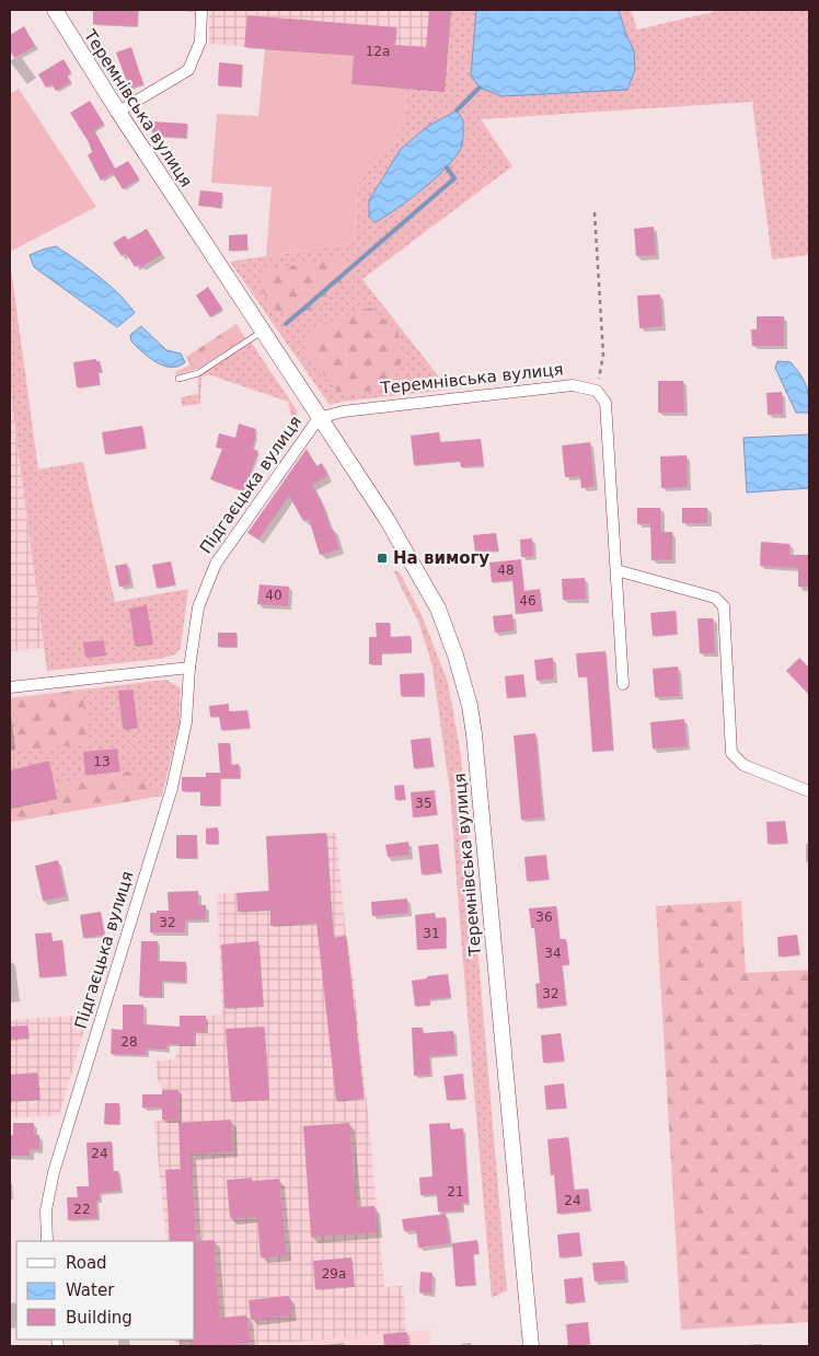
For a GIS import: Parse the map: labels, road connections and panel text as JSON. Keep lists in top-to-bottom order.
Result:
{
  "streets": {
    "street": ["Теремнівська вулиця", "Підгаєцька вулиця"]
  },
  "crossings": [
    ["Теремнівська вулиця", "Підгаєцька вулиця"]
  ],
  "places": {
    "transit": ["На вимогу"]
  },
  "house_numbers": [
    "12а",
    "48",
    "40",
    "46",
    "13",
    "35",
    "36",
    "32",
    "31",
    "34",
    "32",
    "28",
    "24",
    "21",
    "24",
    "22",
    "29а"
  ],
  "legend": ["Road", "Water", "Building"]
}
